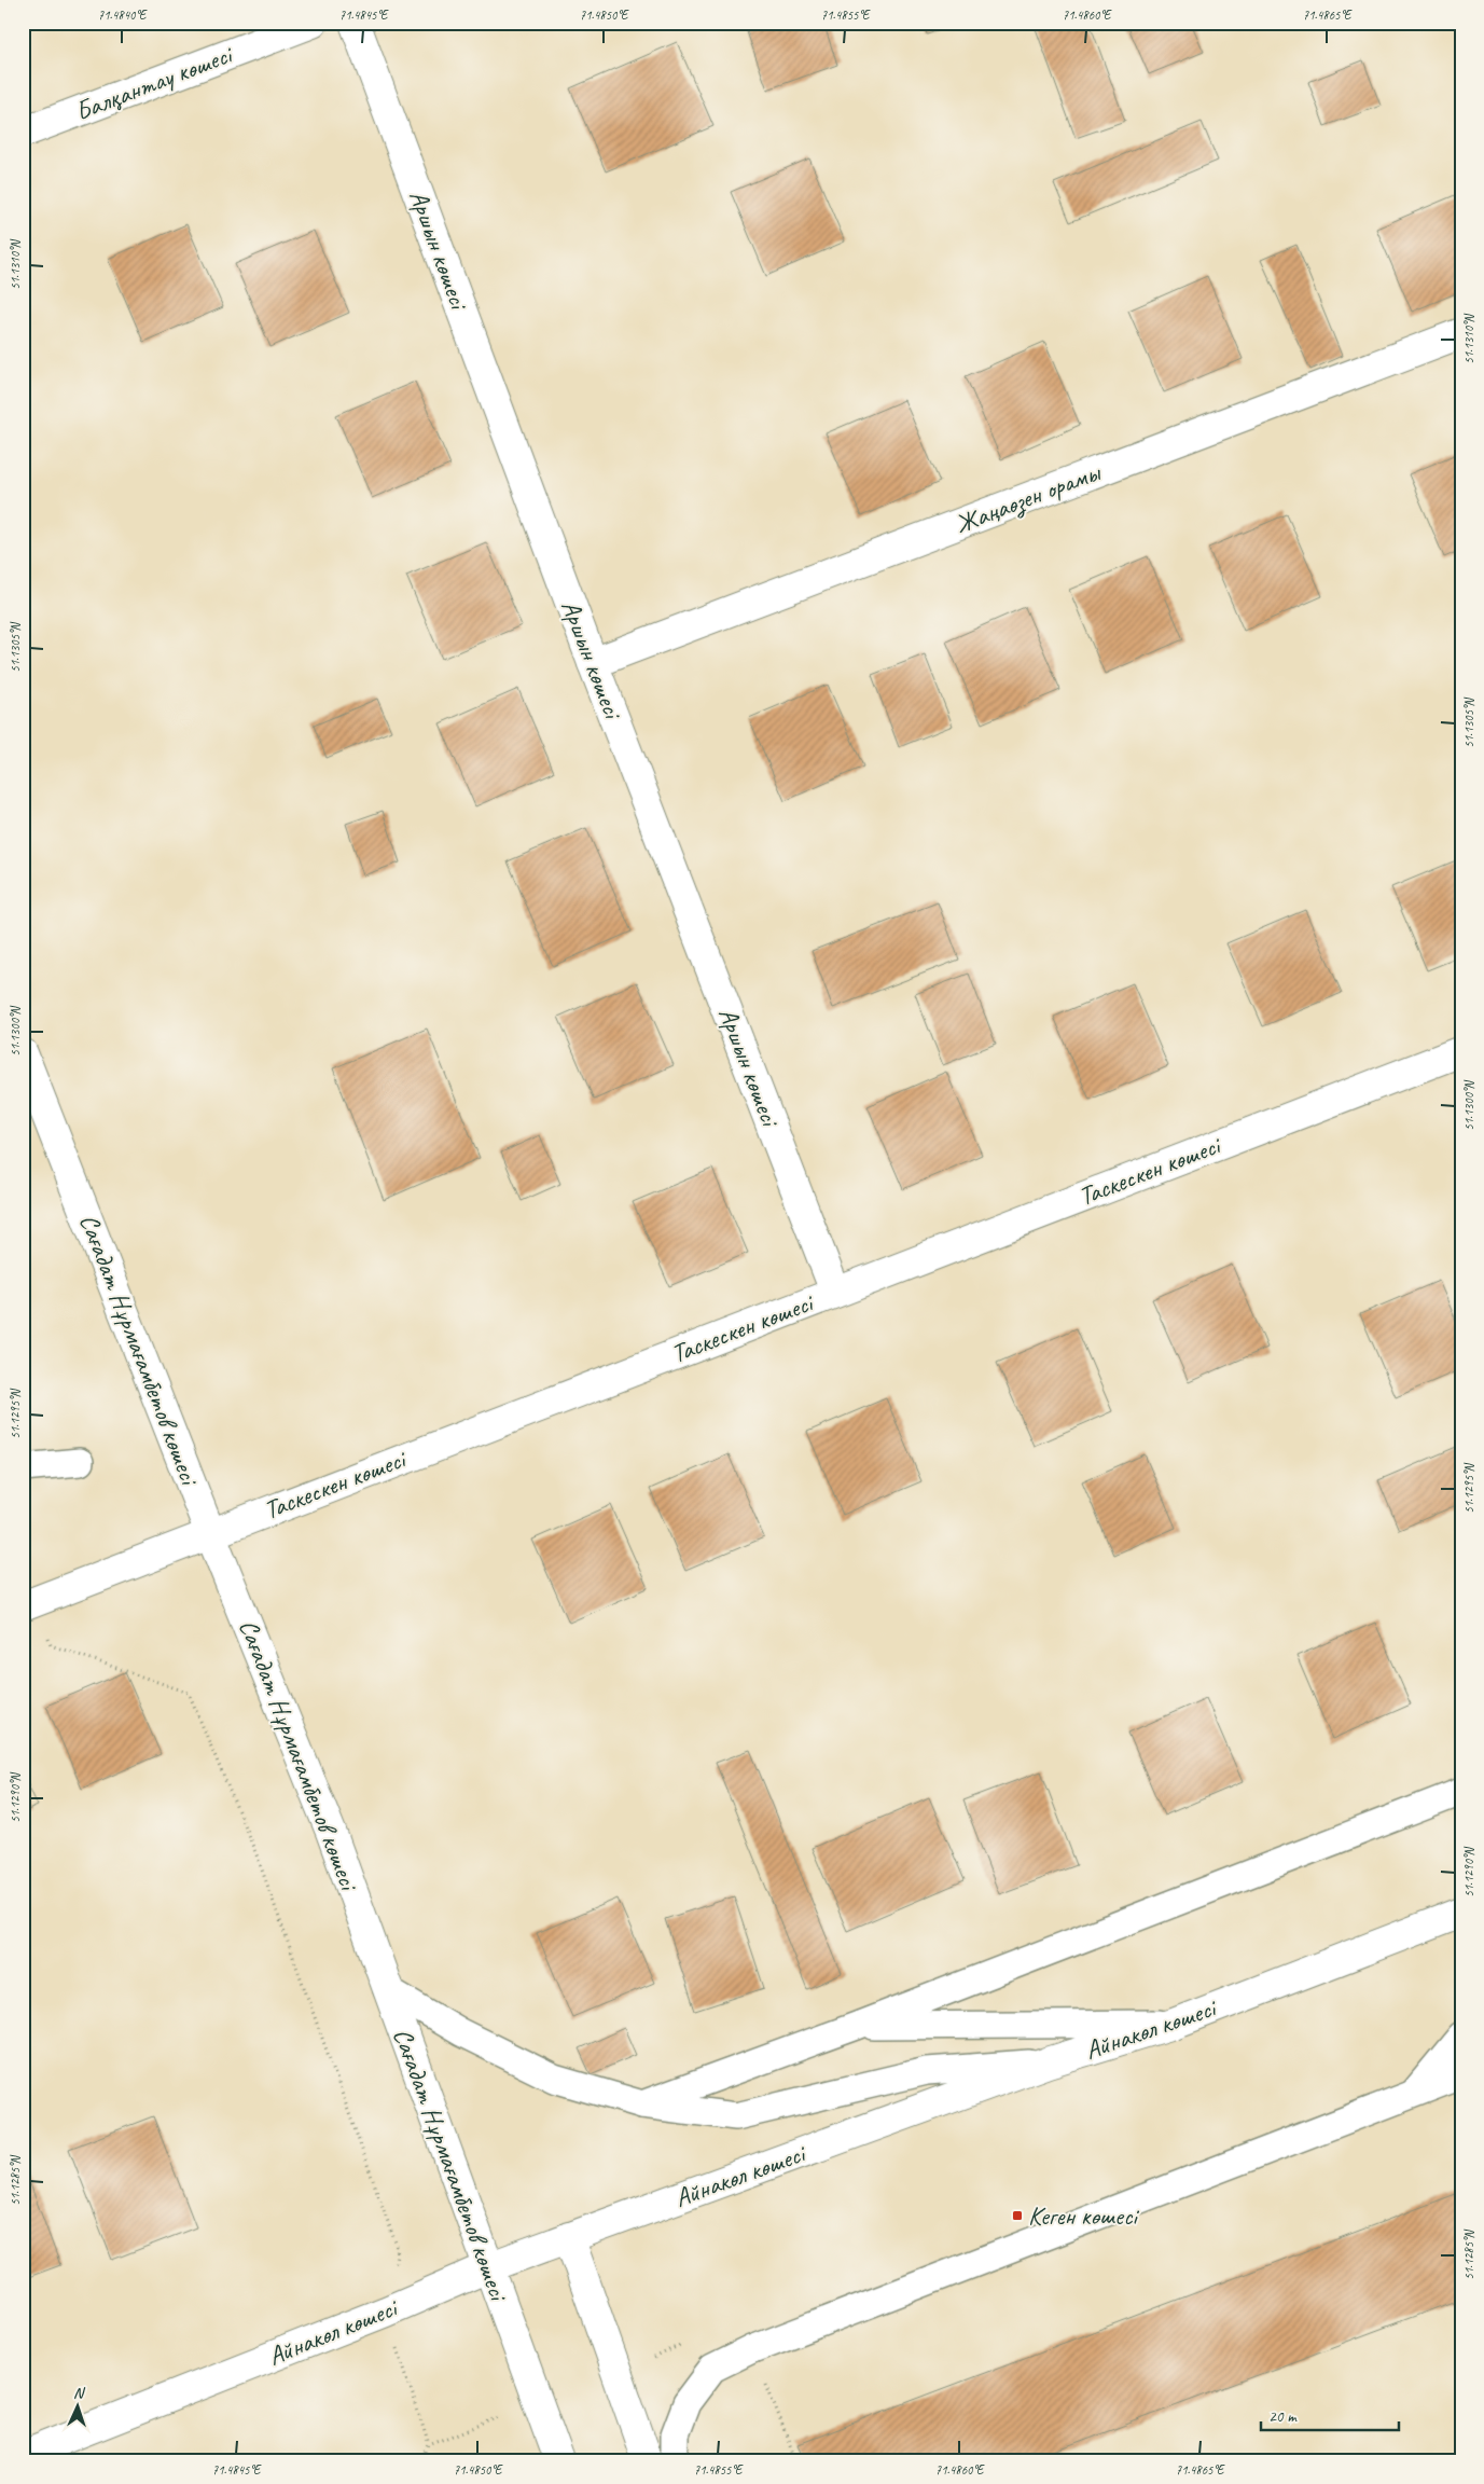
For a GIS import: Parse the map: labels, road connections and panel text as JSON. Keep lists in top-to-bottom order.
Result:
{
  "streets": {
    "street": [
      "Балқантау көшесі",
      "Аршын көшесі",
      "Жаңаөзен орамы",
      "Таскескен көшесі",
      "Сағадат Нұрмағамбетов көшесі",
      "Айнакөл көшесі"
    ]
  },
  "crossings": [
    ["Аршын көшесі", "Жаңаөзен орамы"],
    ["Аршын көшесі", "Таскескен көшесі"],
    ["Таскескен көшесі", "Сағадат Нұрмағамбетов көшесі"],
    ["Сағадат Нұрмағамбетов көшесі", "Айнакөл көшесі"]
  ],
  "places": {
    "transit": ["Кеген көшесі"]
  },
  "scale_bar": "20 m",
  "north": "top",
  "coordinates": [
    "71.4840°E",
    "71.4845°E",
    "71.4850°E",
    "71.4855°E",
    "71.4860°E",
    "71.4865°E",
    "51.1310°N",
    "51.1305°N",
    "51.1300°N",
    "51.1295°N",
    "51.1290°N",
    "51.1285°N"
  ]
}
